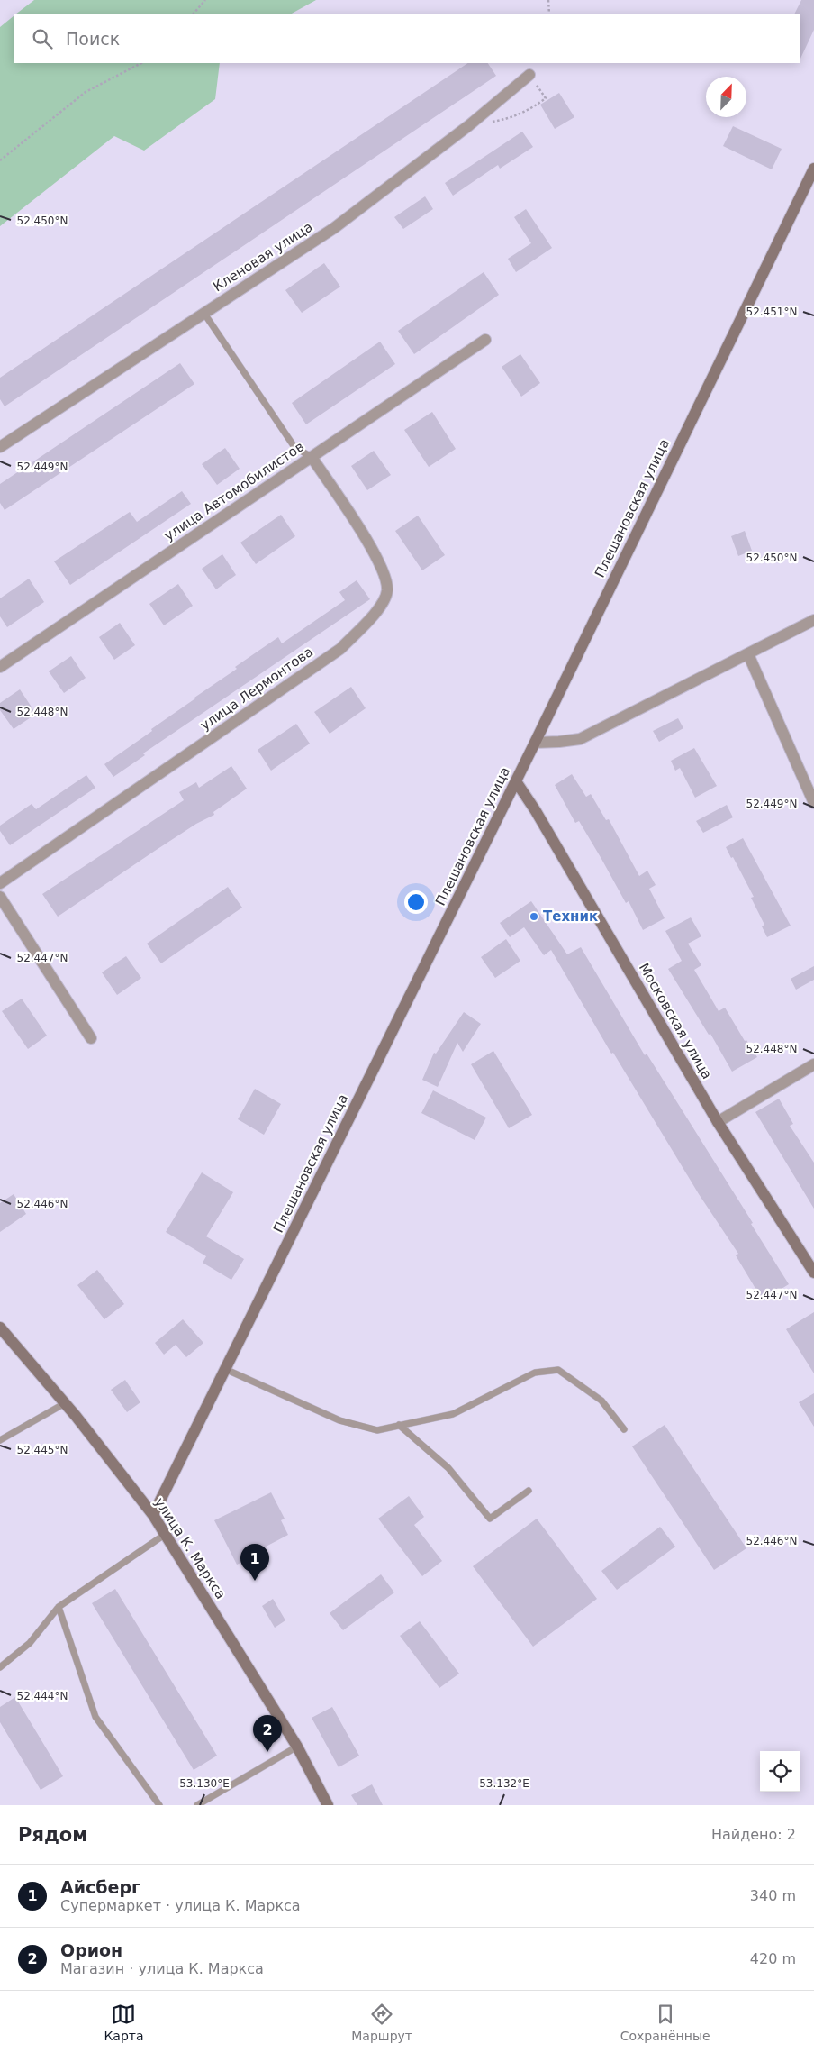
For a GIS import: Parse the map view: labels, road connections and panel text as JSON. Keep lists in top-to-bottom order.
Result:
{
  "streets": {
    "main road": ["Плешановская улица", "Московская улица", "улица К. Маркса"],
    "street": ["Кленовая улица", "улица Автомобилистов", "улица Лермонтова"]
  },
  "crossings": [
    ["улица Автомобилистов", "улица Лермонтова"],
    ["Плешановская улица", "Московская улица"],
    ["Плешановская улица", "улица К. Маркса"]
  ],
  "places": ["Техник"],
  "north": "top right",
  "page": {
    "search": "Поиск",
    "pins": ["1", "2"],
    "heading": ["Рядом", "Найдено: 2"],
    "list": [
      {
        "mark": "1",
        "name": "Айсберг",
        "note": "Супермаркет · улица К. Маркса",
        "value": "340 m"
      },
      {
        "mark": "2",
        "name": "Орион",
        "note": "Магазин · улица К. Маркса",
        "value": "420 m"
      }
    ],
    "nav": ["Карта", "Маршрут", "Сохранённые"]
  },
  "coordinates": [
    "52.450°N",
    "52.451°N",
    "52.449°N",
    "52.448°N",
    "52.447°N",
    "52.446°N",
    "52.445°N",
    "52.444°N",
    "53.130°E",
    "53.132°E"
  ]
}
